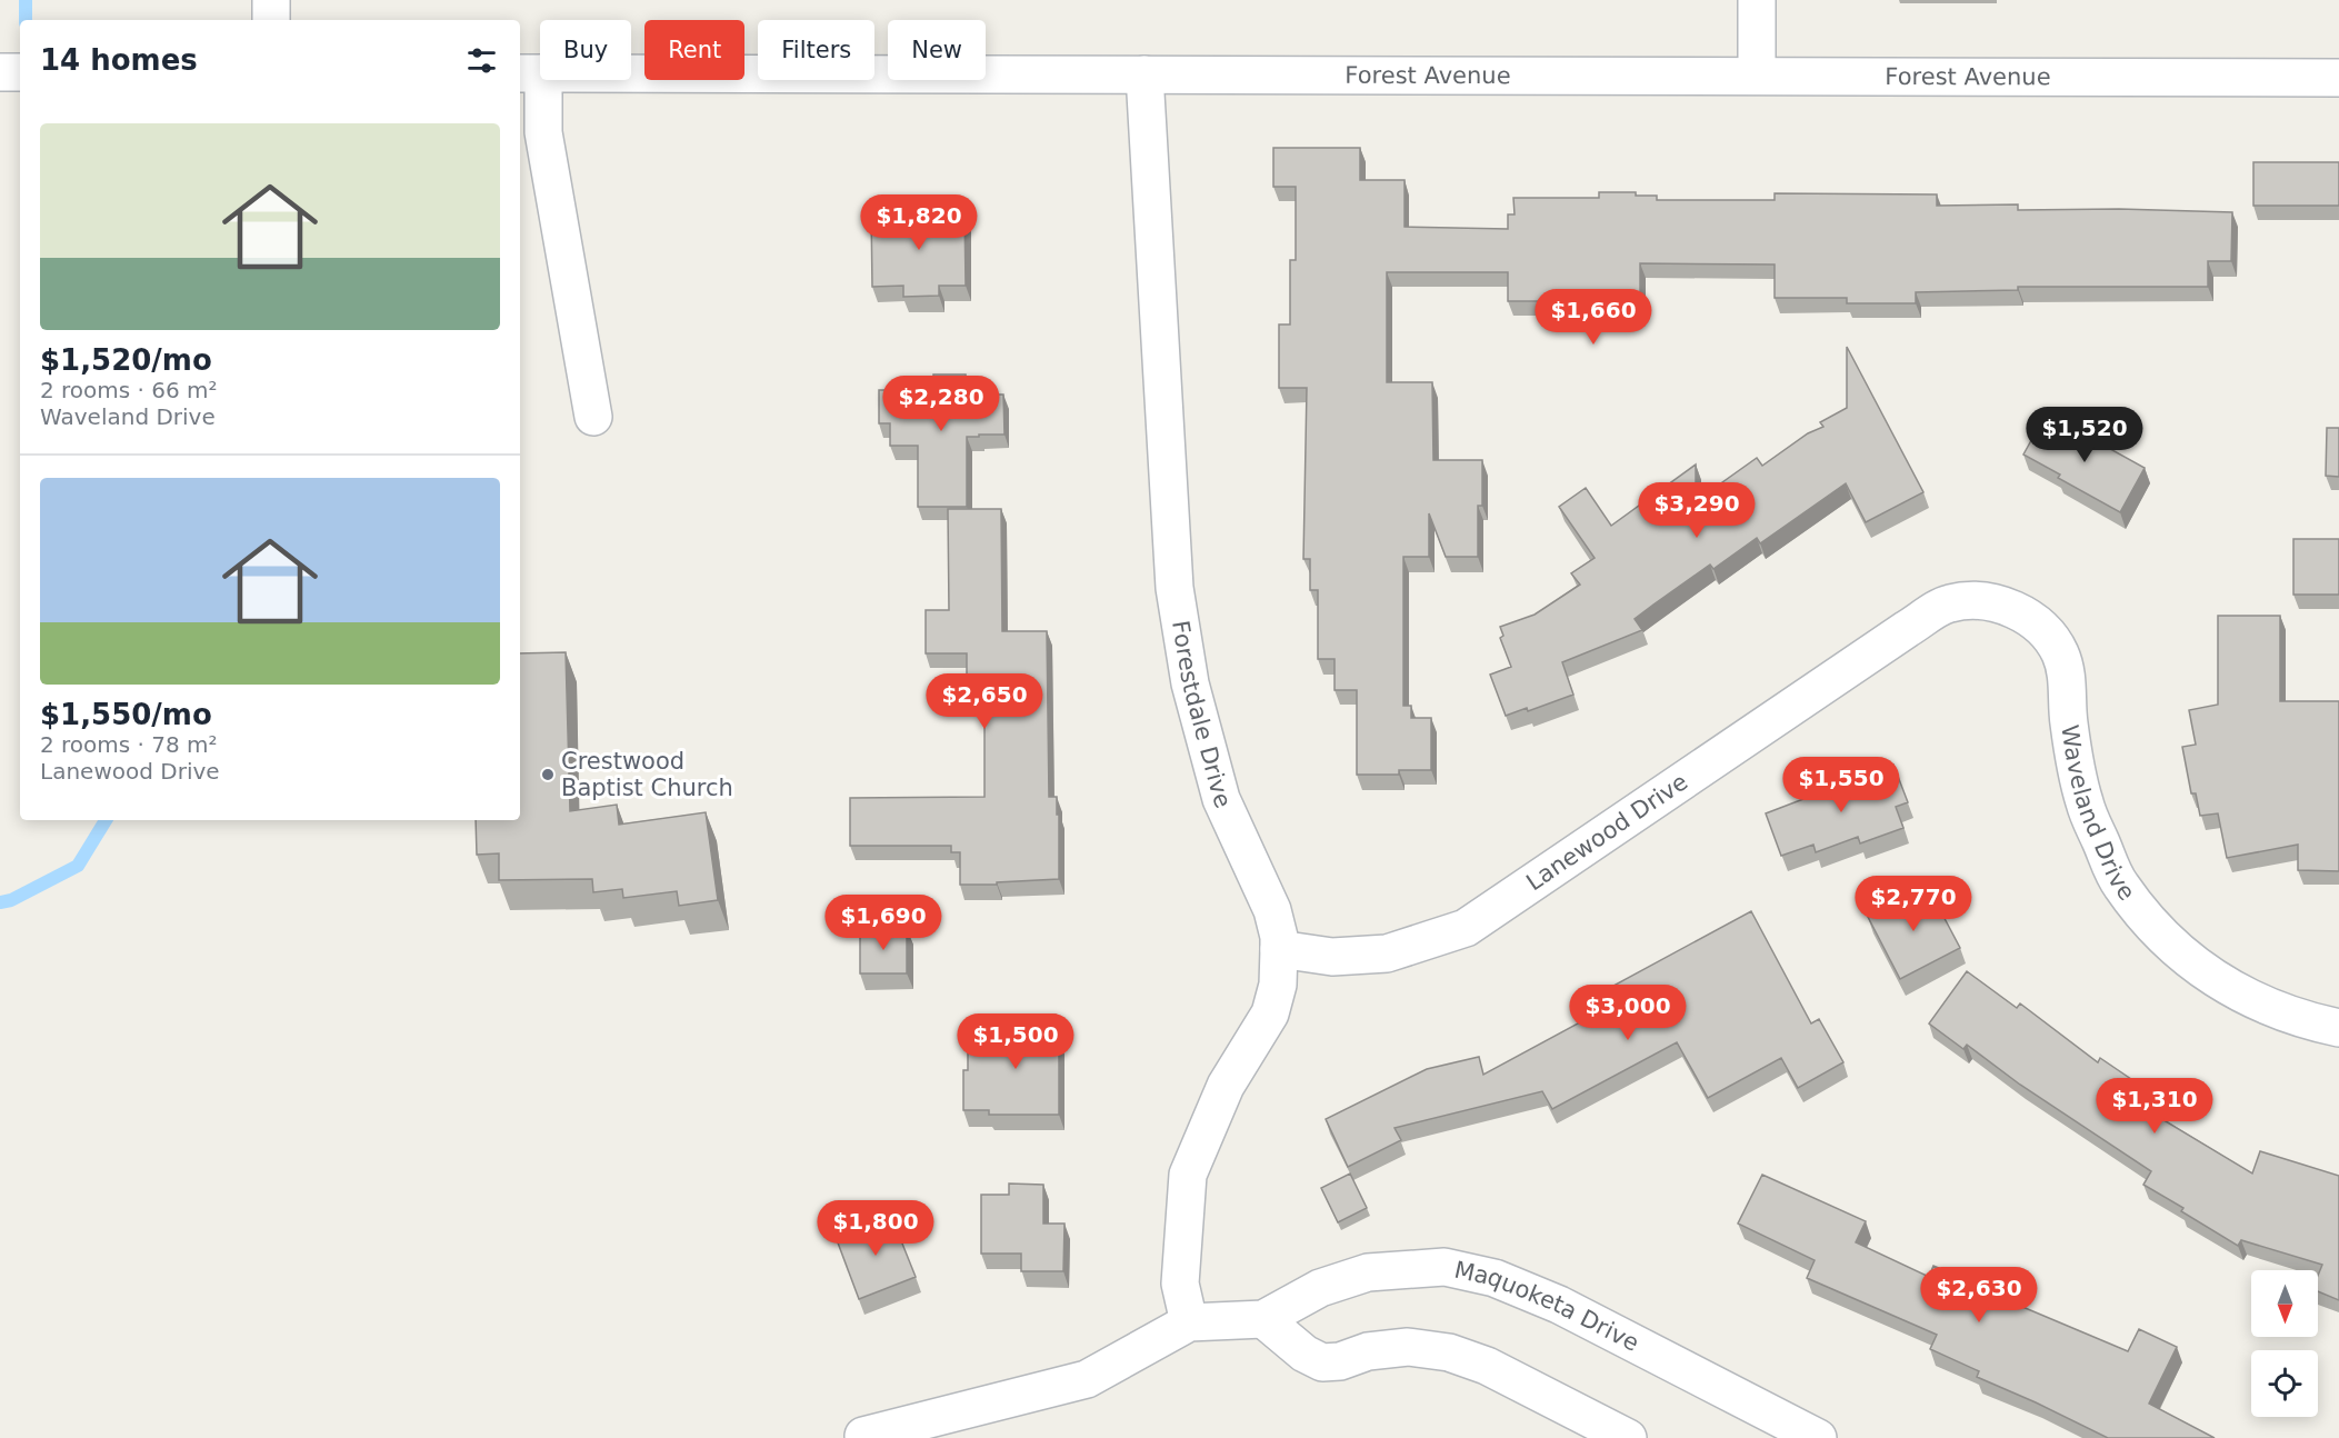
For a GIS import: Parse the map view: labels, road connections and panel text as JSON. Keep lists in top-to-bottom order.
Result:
{
  "streets": {
    "street": [
      "Forest Avenue",
      "Forestdale Drive",
      "Waveland Drive",
      "Lanewood Drive",
      "Maquoketa Drive"
    ]
  },
  "crossings": [
    ["Forest Avenue", "Forestdale Drive"],
    ["Forestdale Drive", "Lanewood Drive"],
    ["Forestdale Drive", "Maquoketa Drive"],
    ["Waveland Drive", "Lanewood Drive"]
  ],
  "places": ["Crestwood Baptist Church"],
  "north": "bottom",
  "page": {
    "chip": [
      "Buy",
      "Rent",
      "Filters",
      "New"
    ],
    "heading": "14 homes",
    "list": [
      {
        "name": "$1,520/mo",
        "note": "2 rooms · 66 m² · Waveland Drive"
      },
      {
        "name": "$1,550/mo",
        "note": "2 rooms · 78 m² · Lanewood Drive"
      }
    ],
    "price": [
      "$1,820",
      "$1,660",
      "$2,280",
      "$1,520",
      "$3,290",
      "$2,650",
      "$1,550",
      "$2,770",
      "$1,690",
      "$3,000",
      "$1,500",
      "$1,310",
      "$1,800",
      "$2,630"
    ]
  }
}
